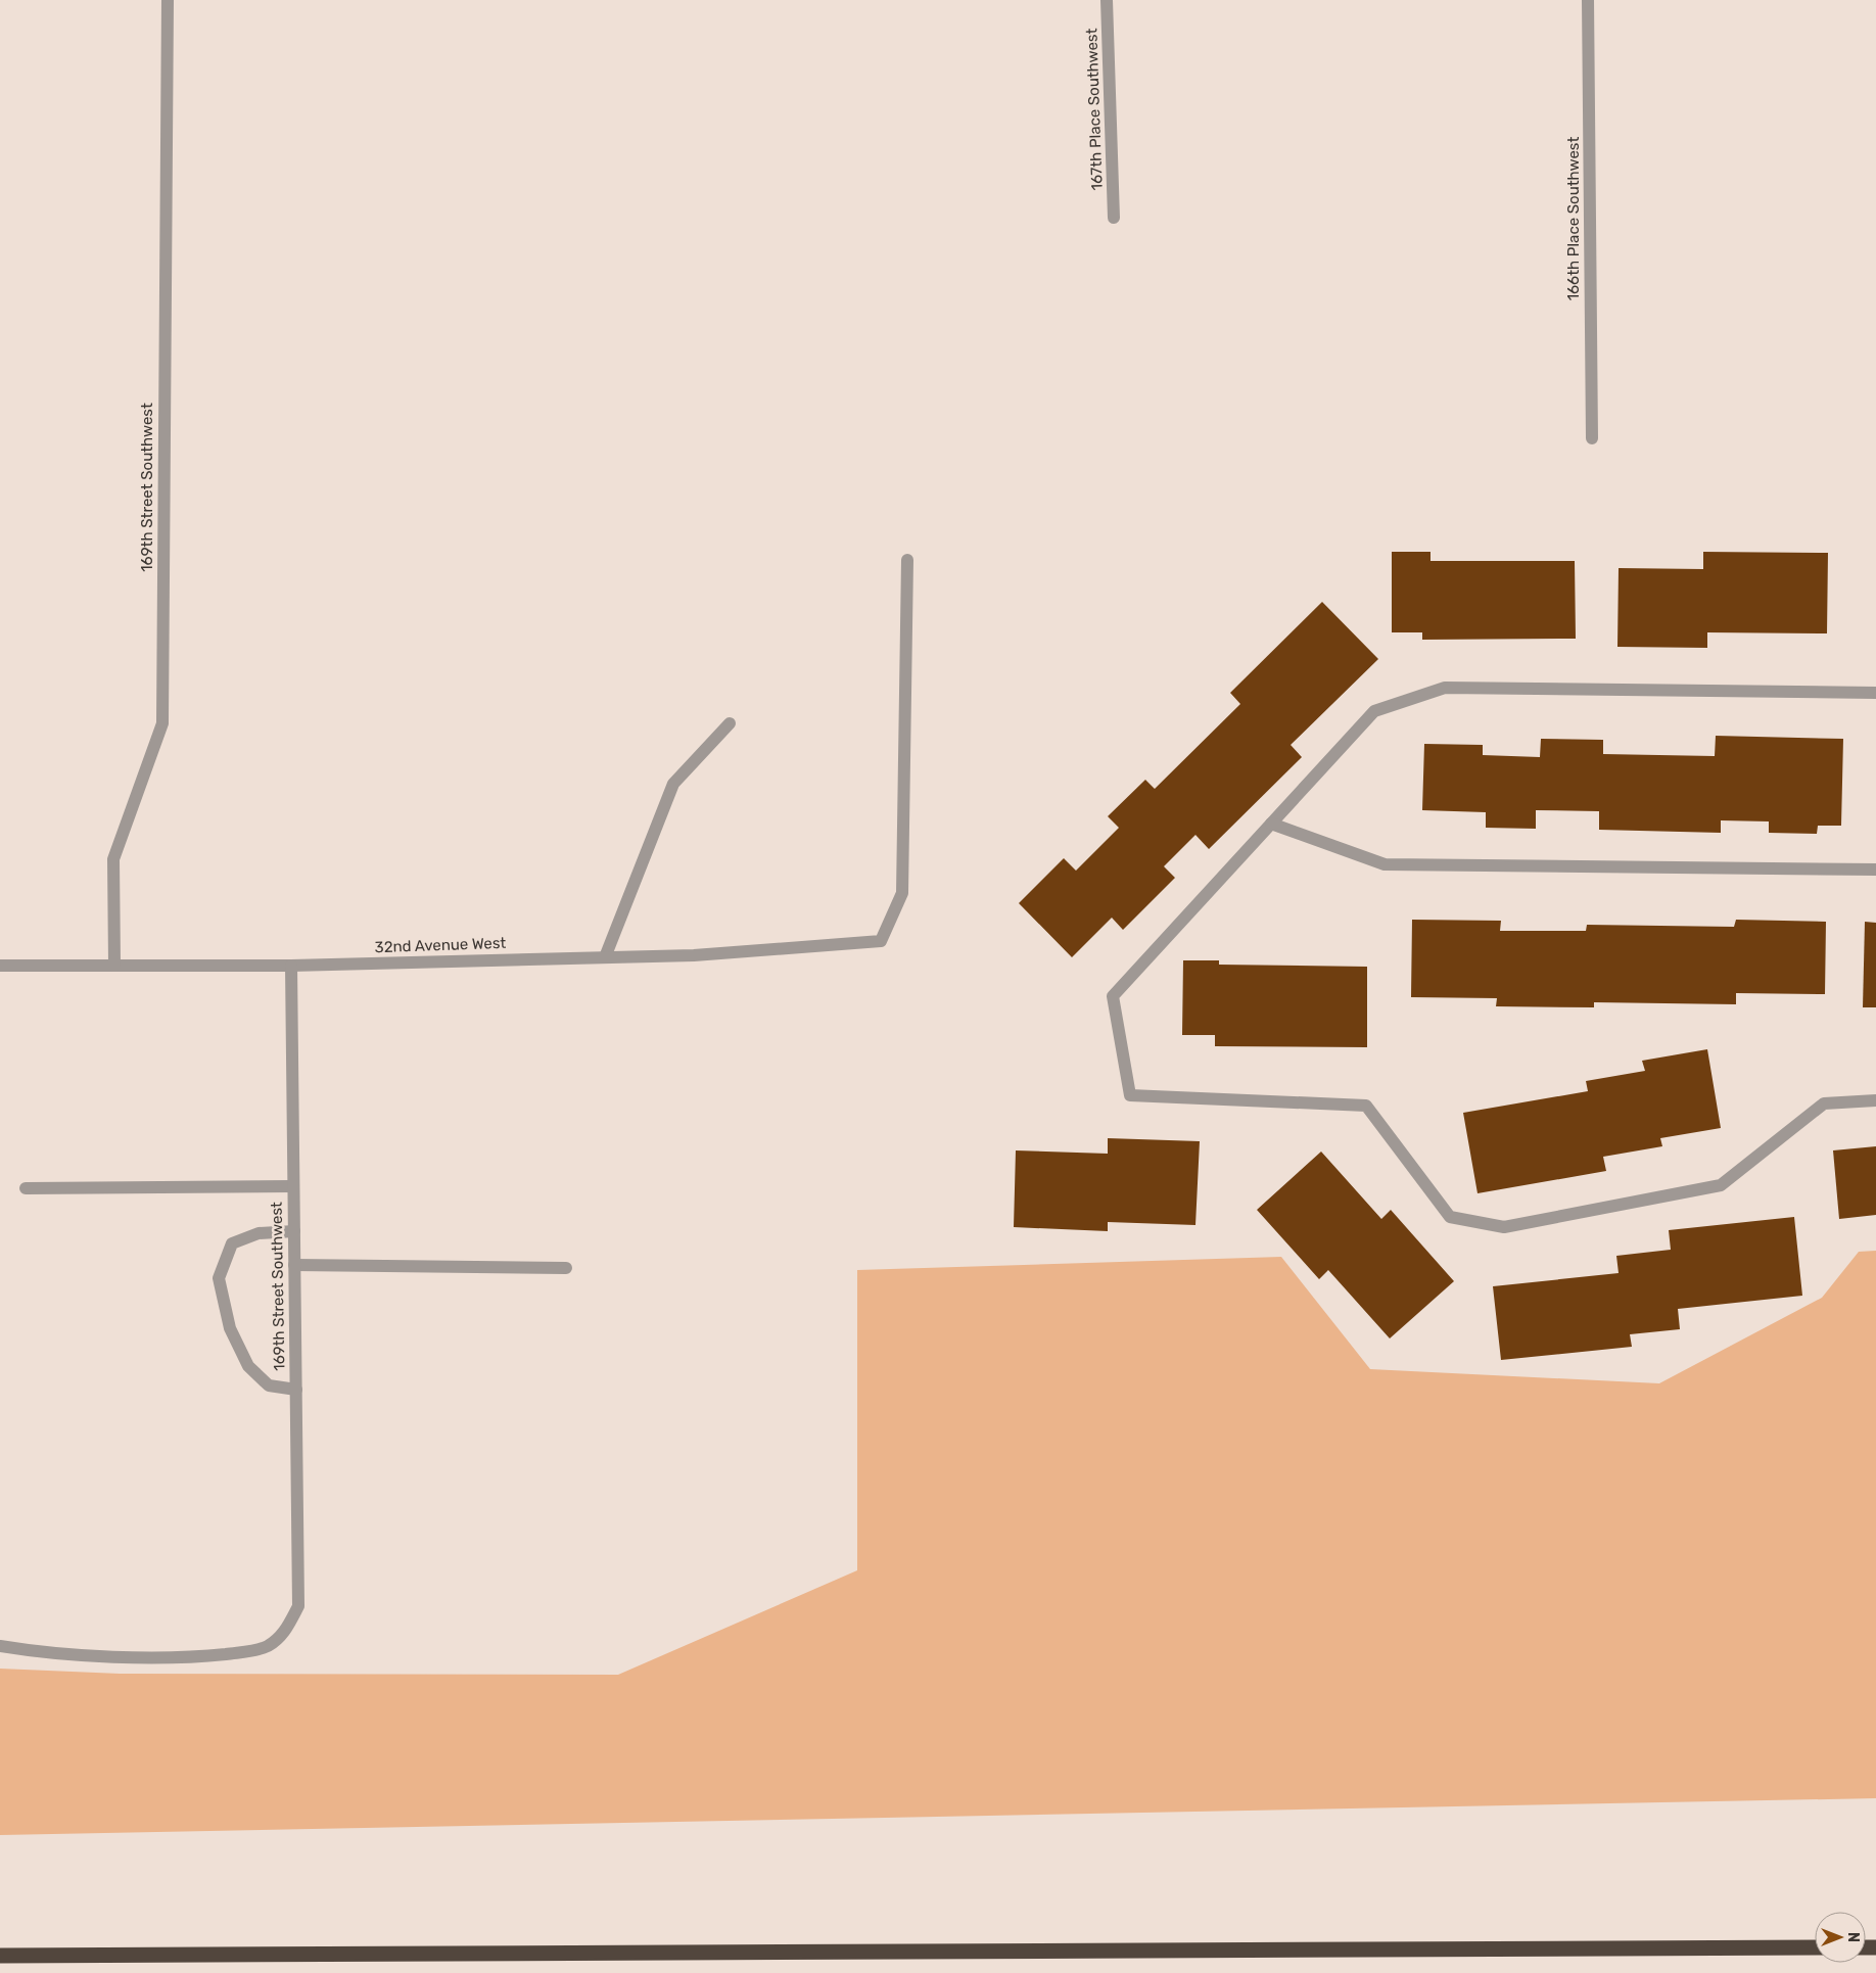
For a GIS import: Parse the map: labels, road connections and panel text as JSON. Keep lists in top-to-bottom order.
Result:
{
  "streets": {
    "street": [
      "167th Place Southwest",
      "166th Place Southwest",
      "169th Street Southwest",
      "32nd Avenue West"
    ]
  },
  "crossings": [
    ["169th Street Southwest", "32nd Avenue West"]
  ],
  "north": "right"
}
